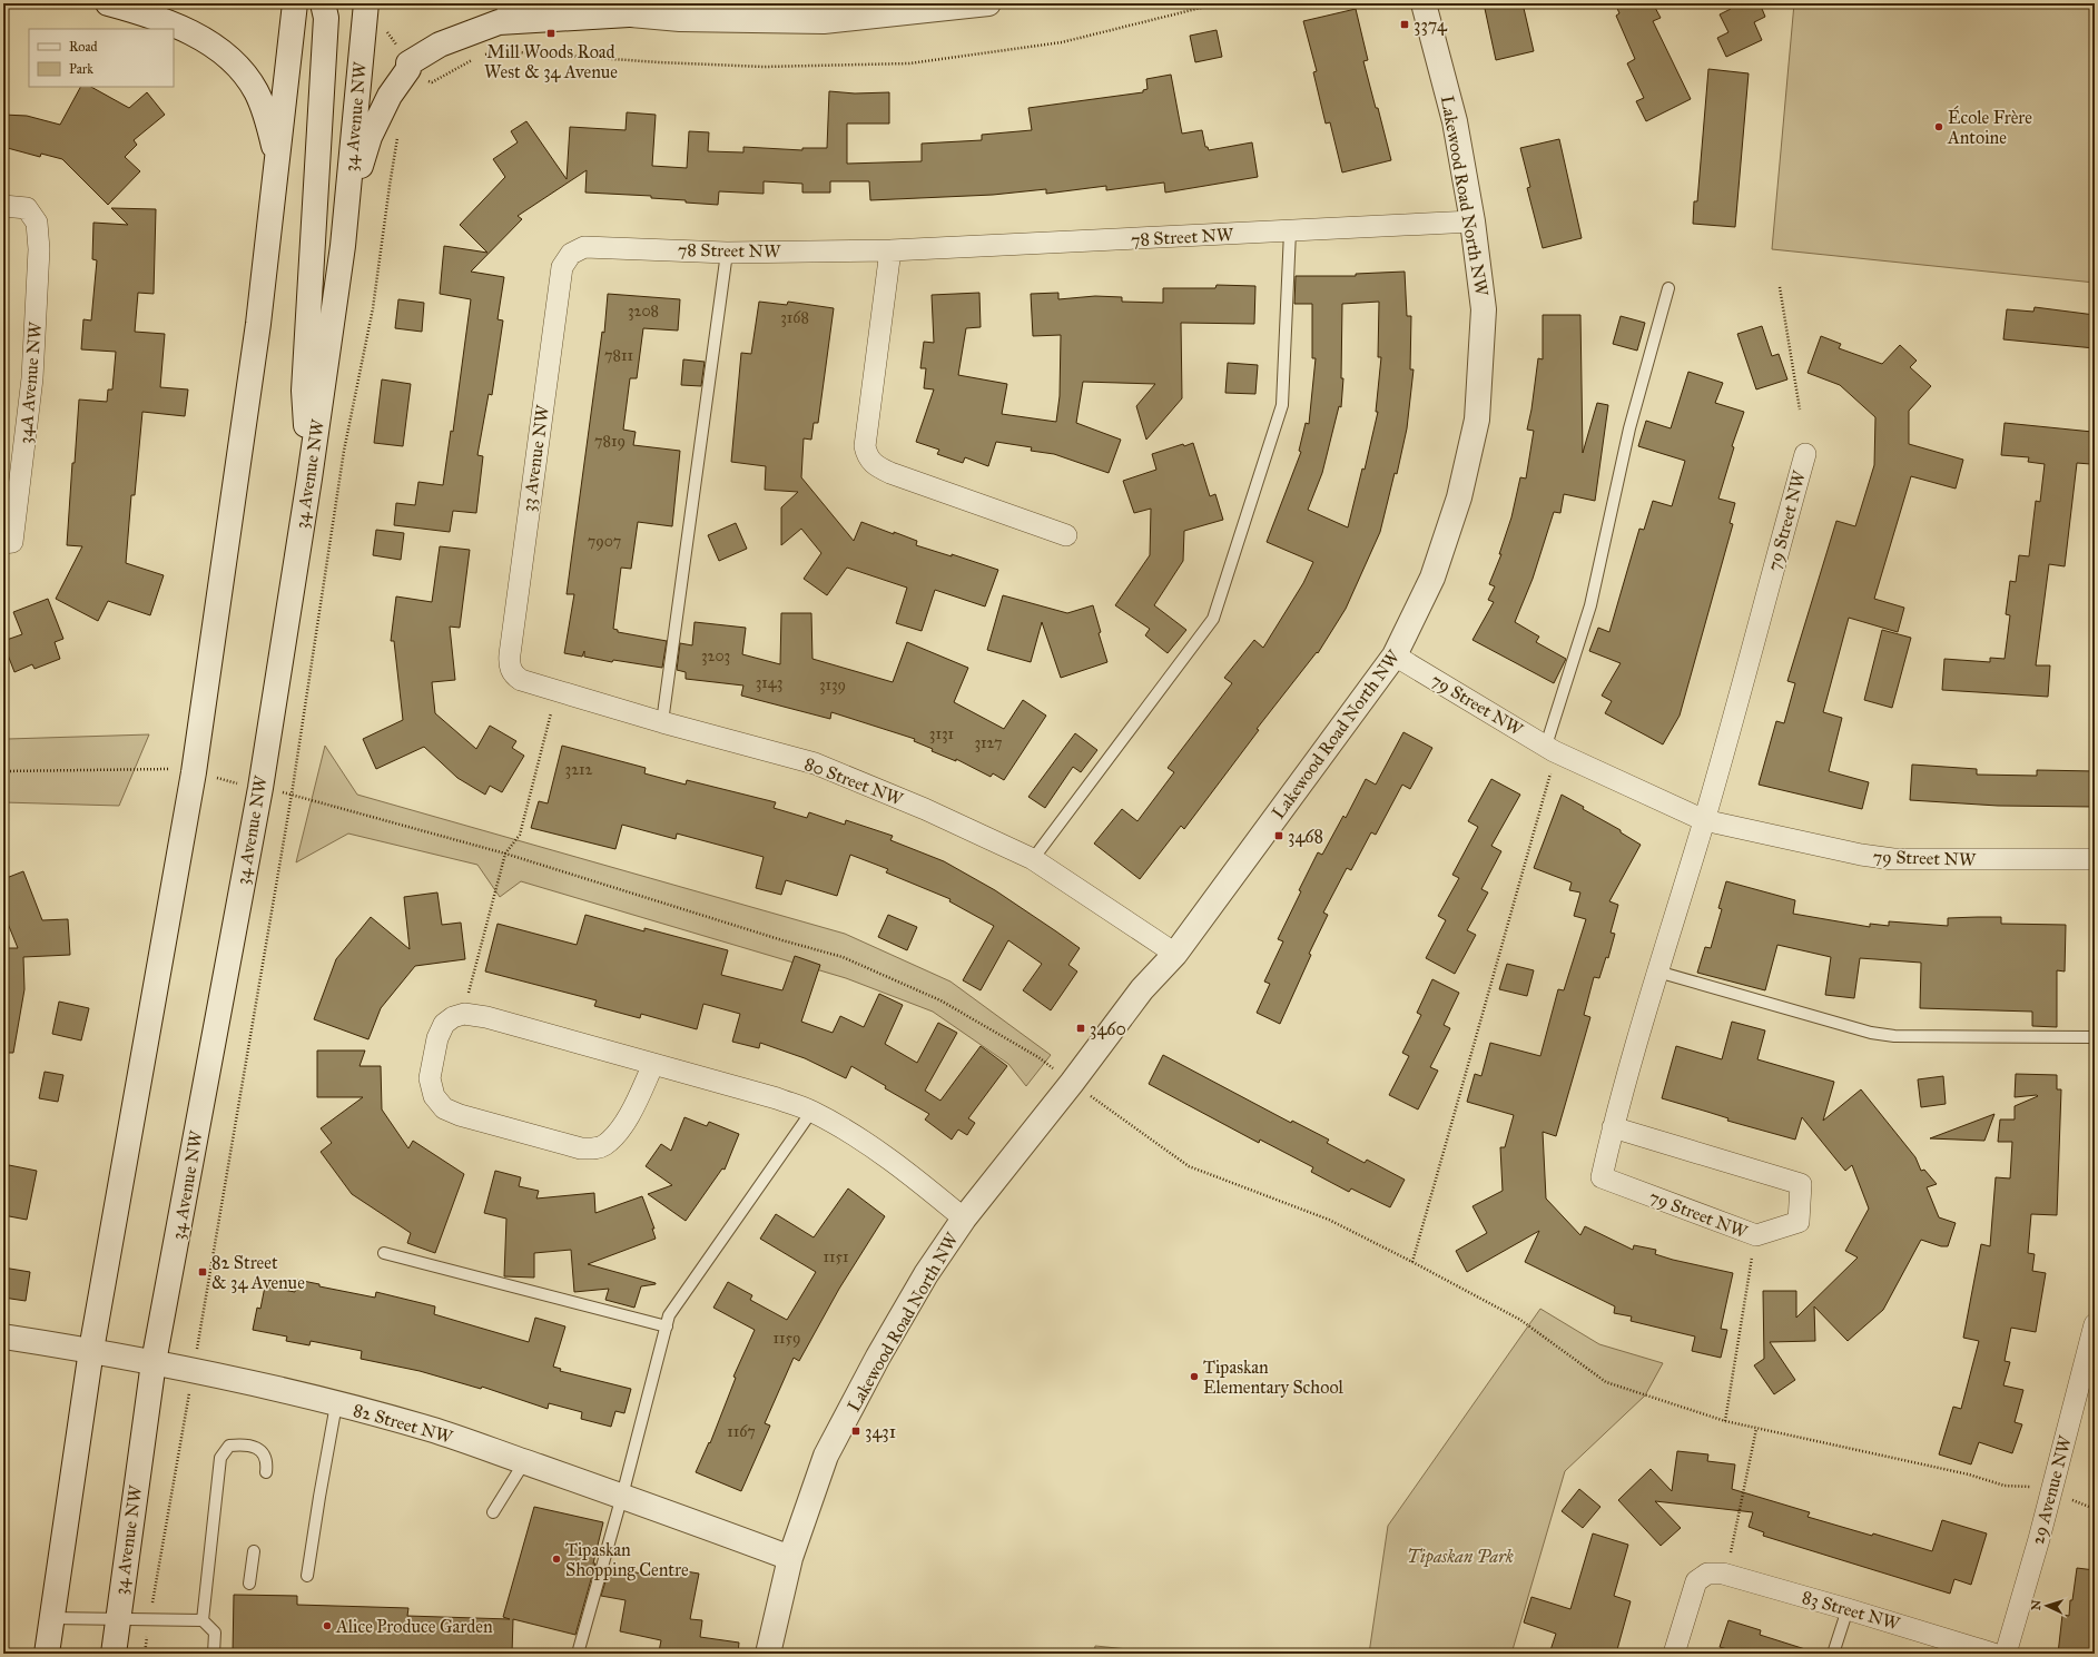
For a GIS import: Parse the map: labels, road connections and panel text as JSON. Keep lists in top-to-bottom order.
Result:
{
  "streets": {
    "main road": ["34 Avenue NW", "Lakewood Road North NW", "82 Street NW"],
    "street": [
      "78 Street NW",
      "34A Avenue NW",
      "33 Avenue NW",
      "79 Street NW",
      "80 Street NW",
      "29 Avenue NW",
      "83 Street NW"
    ]
  },
  "crossings": [
    ["34 Avenue NW", "82 Street NW"],
    ["Lakewood Road North NW", "78 Street NW"],
    ["Lakewood Road North NW", "79 Street NW"],
    ["Lakewood Road North NW", "80 Street NW"],
    ["Lakewood Road North NW", "82 Street NW"],
    ["78 Street NW", "33 Avenue NW"],
    ["33 Avenue NW", "80 Street NW"]
  ],
  "parks": ["Tipaskan Park"],
  "places": {
    "transit": [
      "3374",
      "Mill Woods Road West & 34 Avenue",
      "3468",
      "3460",
      "82 Street & 34 Avenue",
      "3431"
    ],
    "other": [
      "École Frère Antoine",
      "Tipaskan Elementary School",
      "Tipaskan Shopping Centre",
      "Alice Produce Garden"
    ]
  },
  "house_numbers": [
    "3208",
    "3168",
    "7811",
    "7819",
    "7907",
    "3203",
    "3143",
    "3139",
    "3131",
    "3127",
    "3212",
    "1151",
    "1159",
    "1167"
  ],
  "legend": ["Road", "Park"],
  "north": "left"
}
